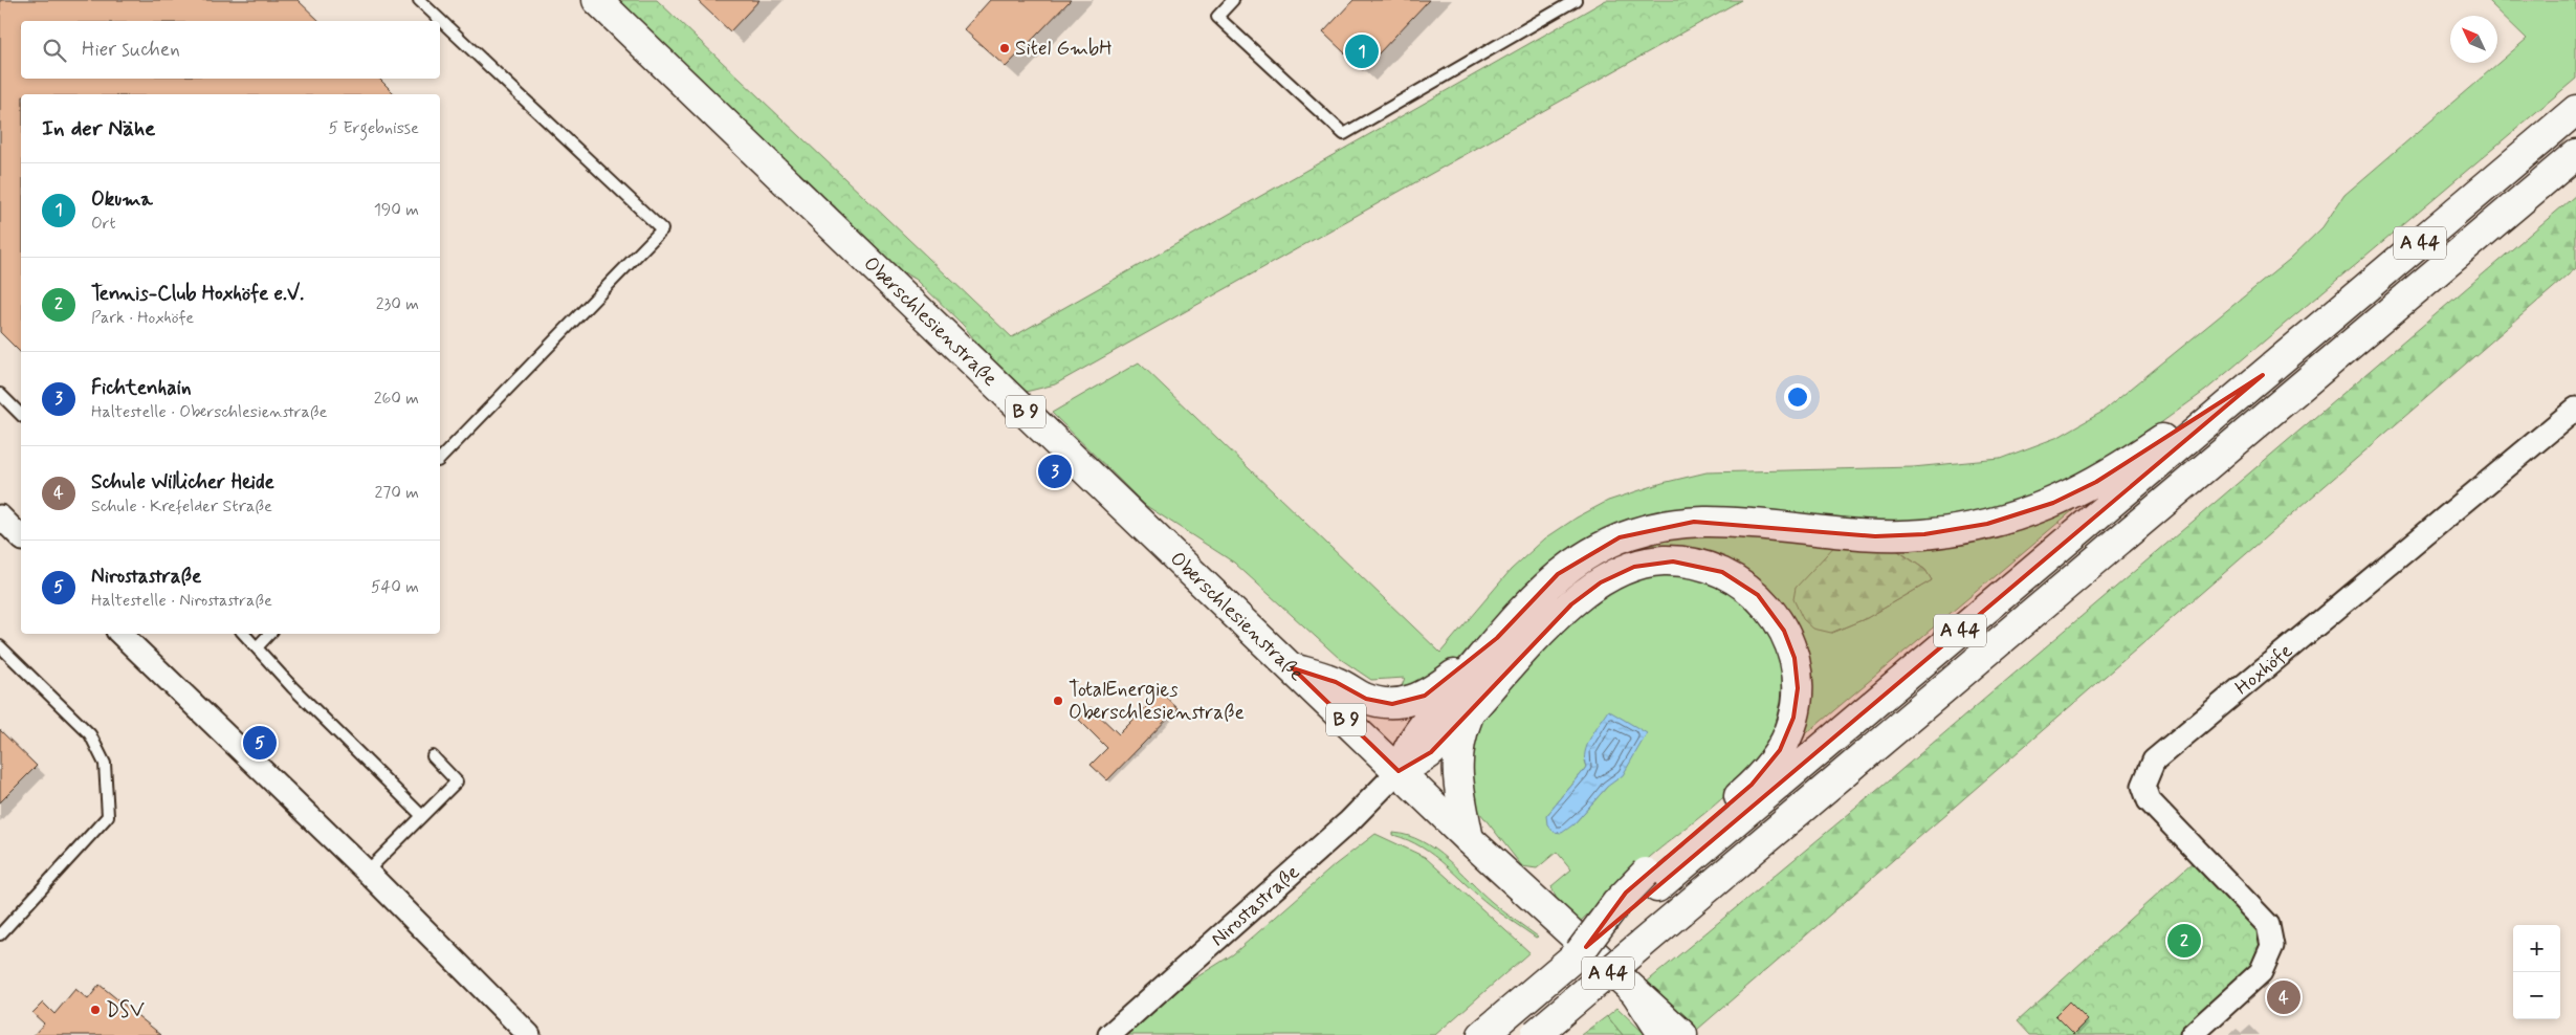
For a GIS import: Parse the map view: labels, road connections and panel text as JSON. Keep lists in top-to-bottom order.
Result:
{
  "streets": {
    "main road": ["A 44", "Oberschlesienstraße", "B 9"],
    "street": ["Hoxhöfe", "Nirostastraße"]
  },
  "crossings": [
    ["Oberschlesienstraße", "B 9"],
    ["Oberschlesienstraße", "Nirostastraße"]
  ],
  "places": ["Sitel GmbH", "TotalEnergies Oberschlesienstraße", "DSV"],
  "north": "top left",
  "page": {
    "search": "Hier suchen",
    "pins": [
      "1",
      "3",
      "5",
      "2",
      "4"
    ],
    "heading": ["In der Nähe", "5 Ergebnisse"],
    "list": [
      {
        "mark": "1",
        "name": "Okuma",
        "note": "Ort",
        "value": "190 m"
      },
      {
        "mark": "2",
        "name": "Tennis-Club Hoxhöfe e.V.",
        "note": "Park · Hoxhöfe",
        "value": "230 m"
      },
      {
        "mark": "3",
        "name": "Fichtenhain",
        "note": "Haltestelle · Oberschlesienstraße",
        "value": "260 m"
      },
      {
        "mark": "4",
        "name": "Schule Willicher Heide",
        "note": "Schule · Krefelder Straße",
        "value": "270 m"
      },
      {
        "mark": "5",
        "name": "Nirostastraße",
        "note": "Haltestelle · Nirostastraße",
        "value": "540 m"
      }
    ],
    "map_buttons": ["+", "−"]
  }
}
